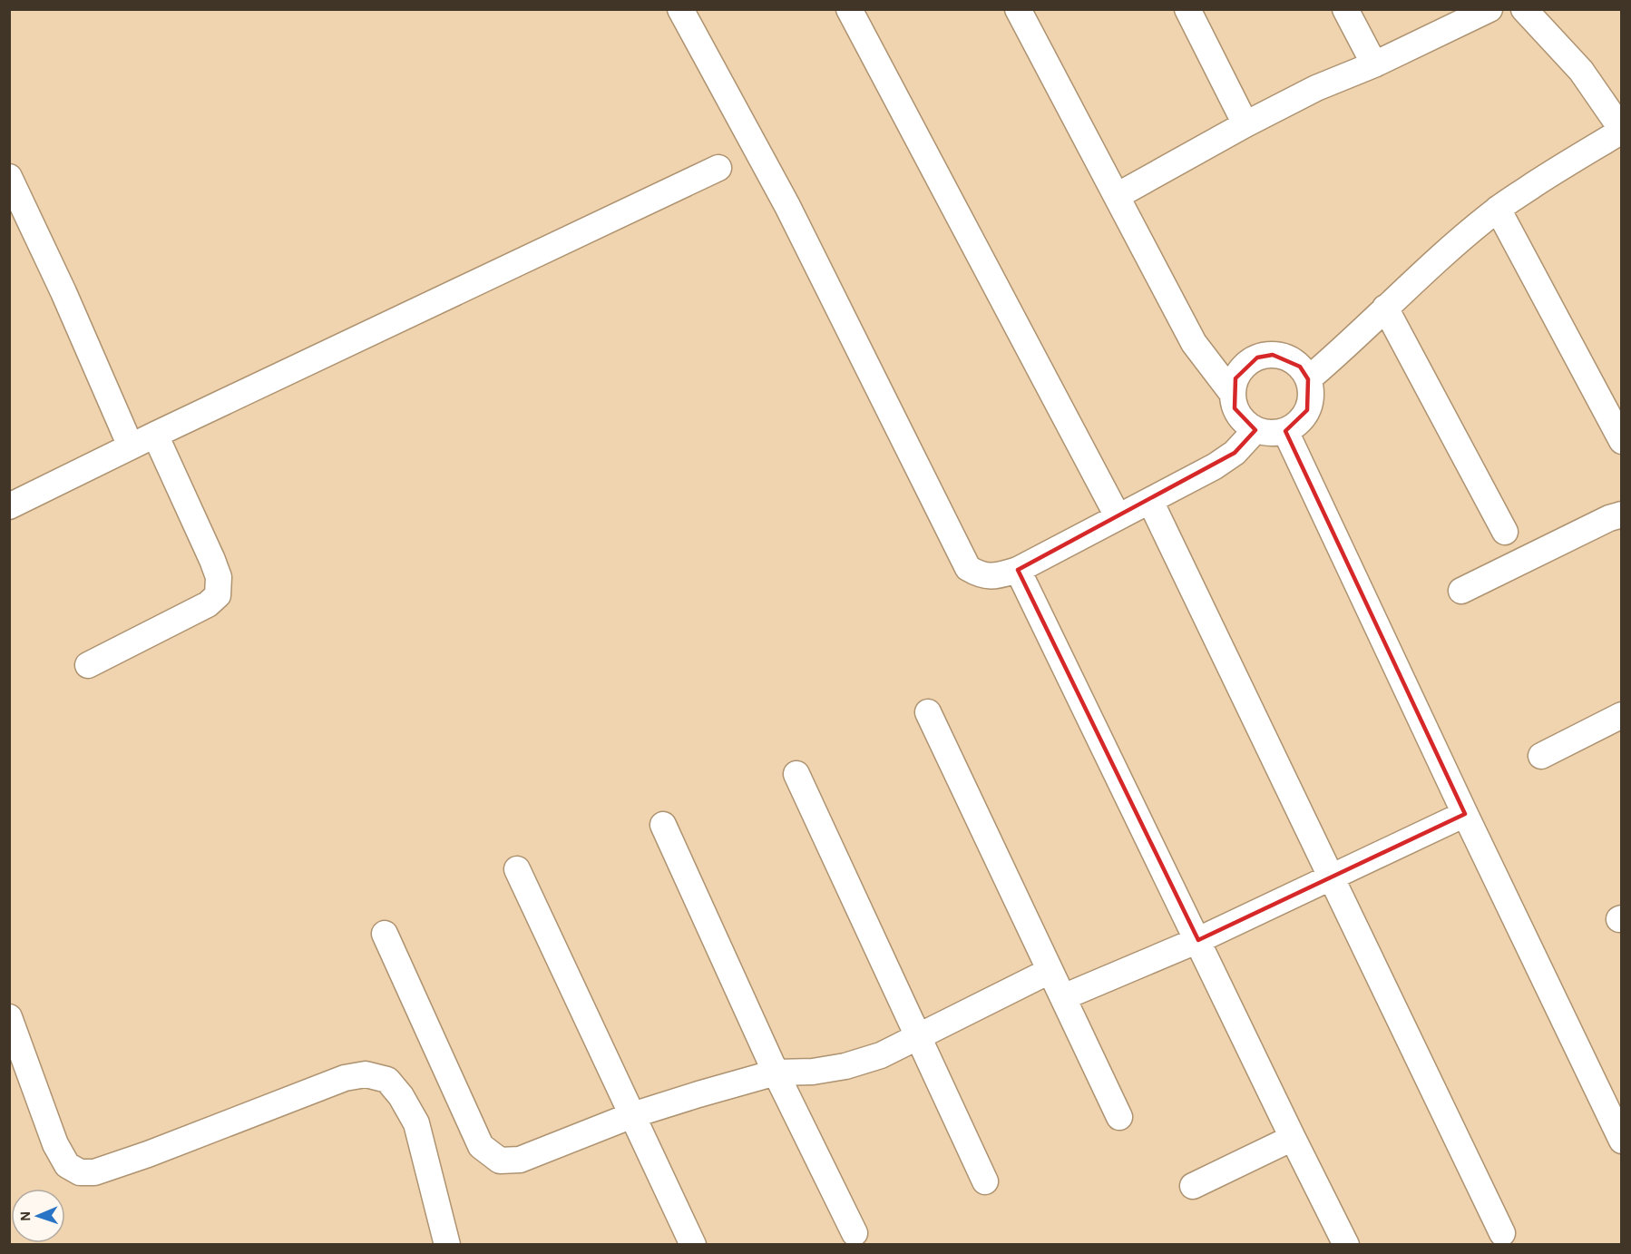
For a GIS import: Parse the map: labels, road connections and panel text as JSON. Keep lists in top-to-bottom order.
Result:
{
  "north": "left"
}
